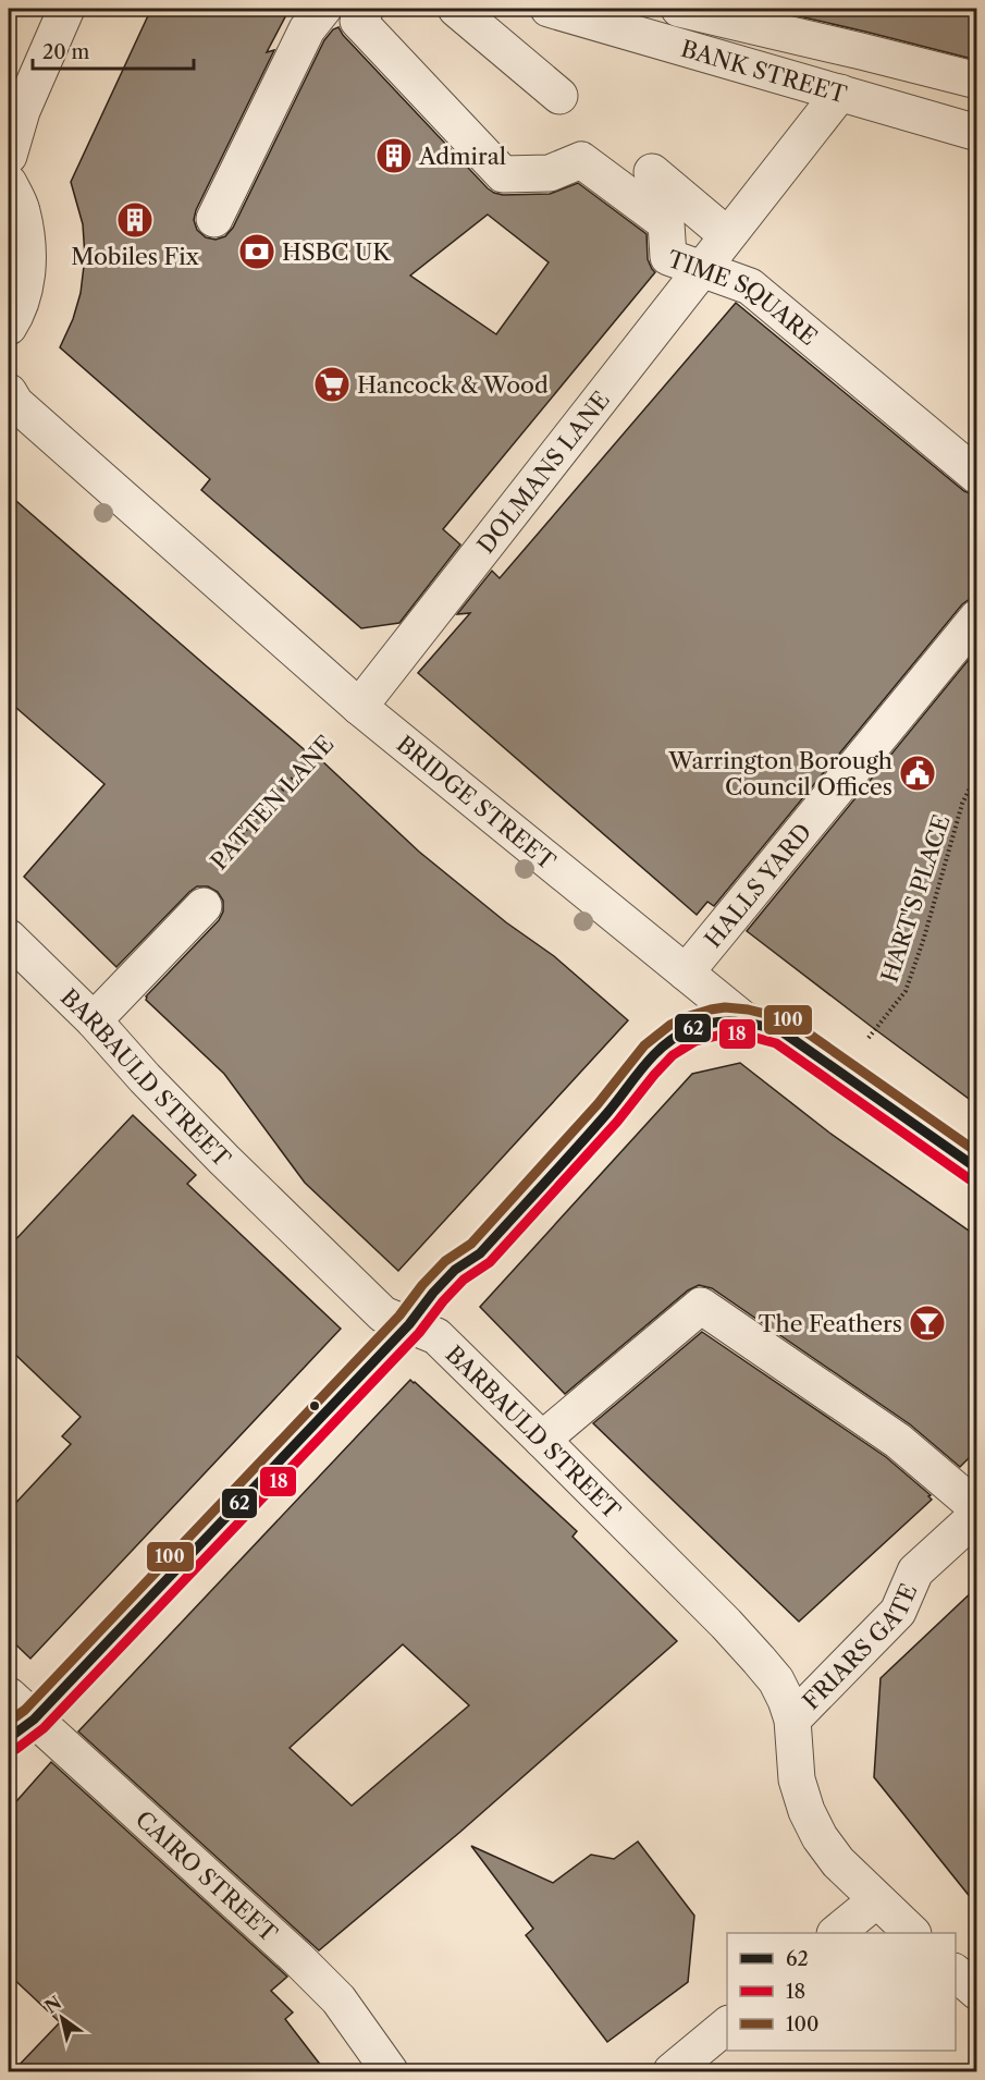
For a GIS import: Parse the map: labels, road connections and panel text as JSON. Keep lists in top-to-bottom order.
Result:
{
  "streets": {
    "street": [
      "BANK STREET",
      "TIME SQUARE",
      "DOLMANS LANE",
      "BRIDGE STREET",
      "HALLS YARD",
      "BARBAULD STREET",
      "FRIARS GATE",
      "CAIRO STREET"
    ],
    "path": ["PATTEN LANE", "HART'S PLACE"]
  },
  "crossings": [
    ["BANK STREET", "DOLMANS LANE"],
    ["TIME SQUARE", "DOLMANS LANE"],
    ["DOLMANS LANE", "BRIDGE STREET"],
    ["DOLMANS LANE", "PATTEN LANE"],
    ["BRIDGE STREET", "PATTEN LANE"],
    ["BRIDGE STREET", "HALLS YARD"],
    ["BARBAULD STREET", "FRIARS GATE"]
  ],
  "places": {
    "building": ["Admiral", "Mobiles Fix"],
    "bank": ["HSBC UK"],
    "supermarket": ["Hancock & Wood"],
    "public building": ["Warrington Borough Council Offices"],
    "bar": ["The Feathers"]
  },
  "lines": ["transit line 100", "transit line 62", "transit line 18"],
  "legend": ["62", "18", "100"],
  "scale_bar": "20 m",
  "north": "top left"
}
